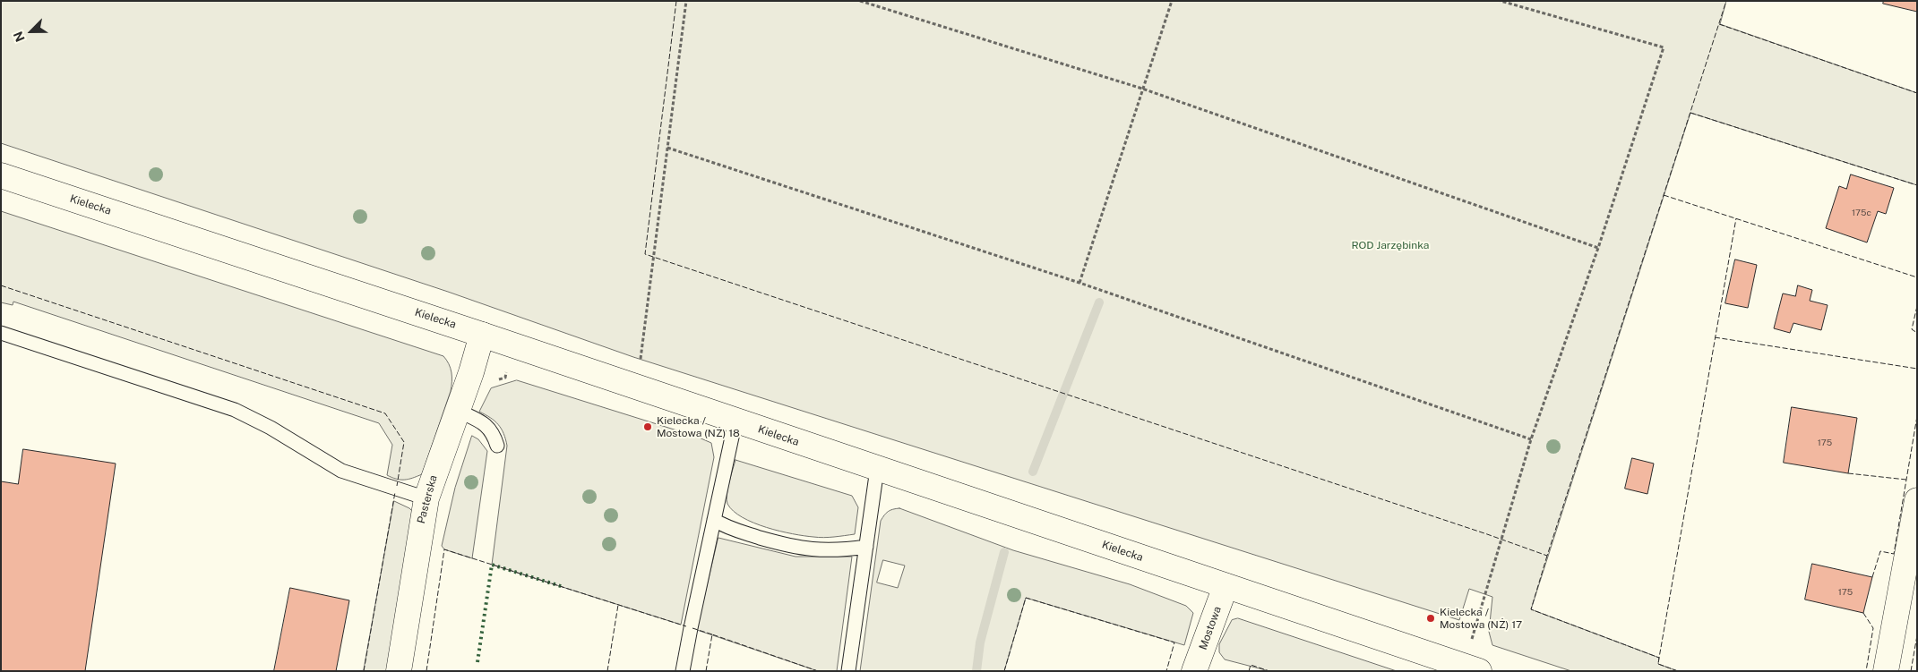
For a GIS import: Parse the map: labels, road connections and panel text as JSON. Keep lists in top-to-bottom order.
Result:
{
  "streets": {
    "main road": ["Kielecka", "Pasterska", "Mostowa"]
  },
  "crossings": [
    ["Kielecka", "Pasterska"],
    ["Kielecka", "Mostowa"]
  ],
  "parks": ["ROD Jarzębinka"],
  "places": ["Kielecka / Mostowa (NŻ) 18", "Kielecka / Mostowa (NŻ) 17"],
  "house_numbers": ["175c", "175", "175"],
  "north": "bottom left"
}
